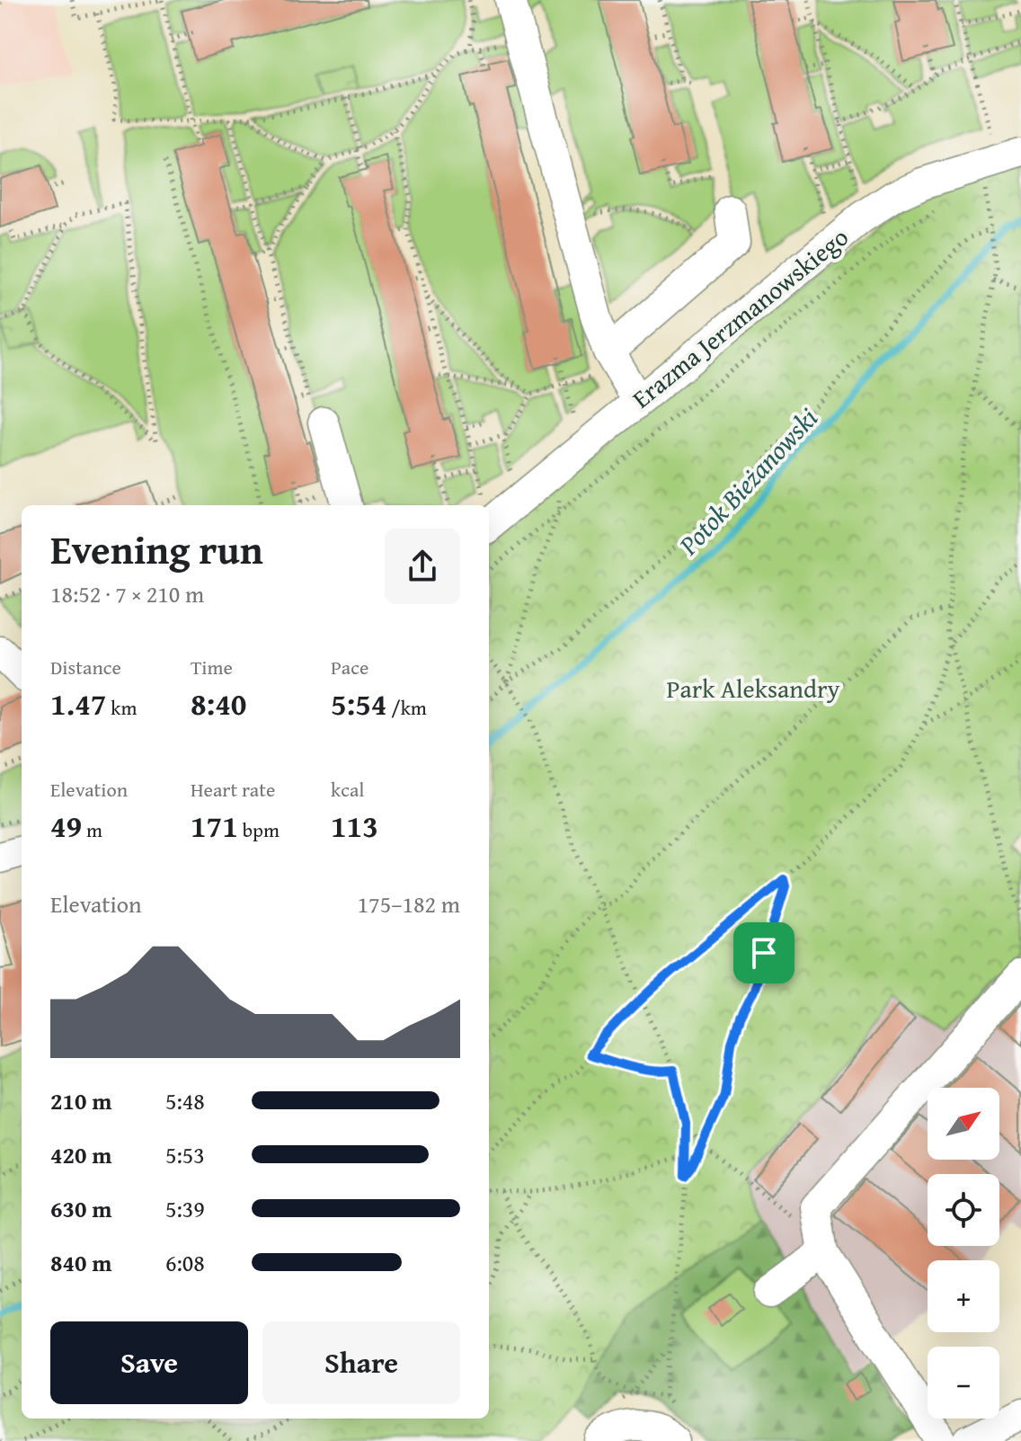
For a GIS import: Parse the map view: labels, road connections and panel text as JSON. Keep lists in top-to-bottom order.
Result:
{
  "streets": {
    "street": ["Erazma Jerzmanowskiego"]
  },
  "water": ["Potok Bieżanowski"],
  "parks": ["Park Aleksandry"],
  "north": "top right",
  "page": {
    "heading": ["Evening run", "18:52 · 7 × 210 m"],
    "stats": [
      ["Distance", "1.47 km"],
      ["Time", "8:40"],
      ["Pace", "5:54 /km"],
      ["Elevation", "49 m"],
      ["Heart rate", "171 bpm"],
      ["kcal", "113"]
    ],
    "chart": ["Elevation", "175–182 m"],
    "list": [
      {
        "name": "210 m",
        "note": "5:48"
      },
      {
        "name": "420 m",
        "note": "5:53"
      },
      {
        "name": "630 m",
        "note": "5:39"
      },
      {
        "name": "840 m",
        "note": "6:08"
      }
    ],
    "map_buttons": ["+", "−"],
    "buttons": ["Save", "Share"]
  }
}
